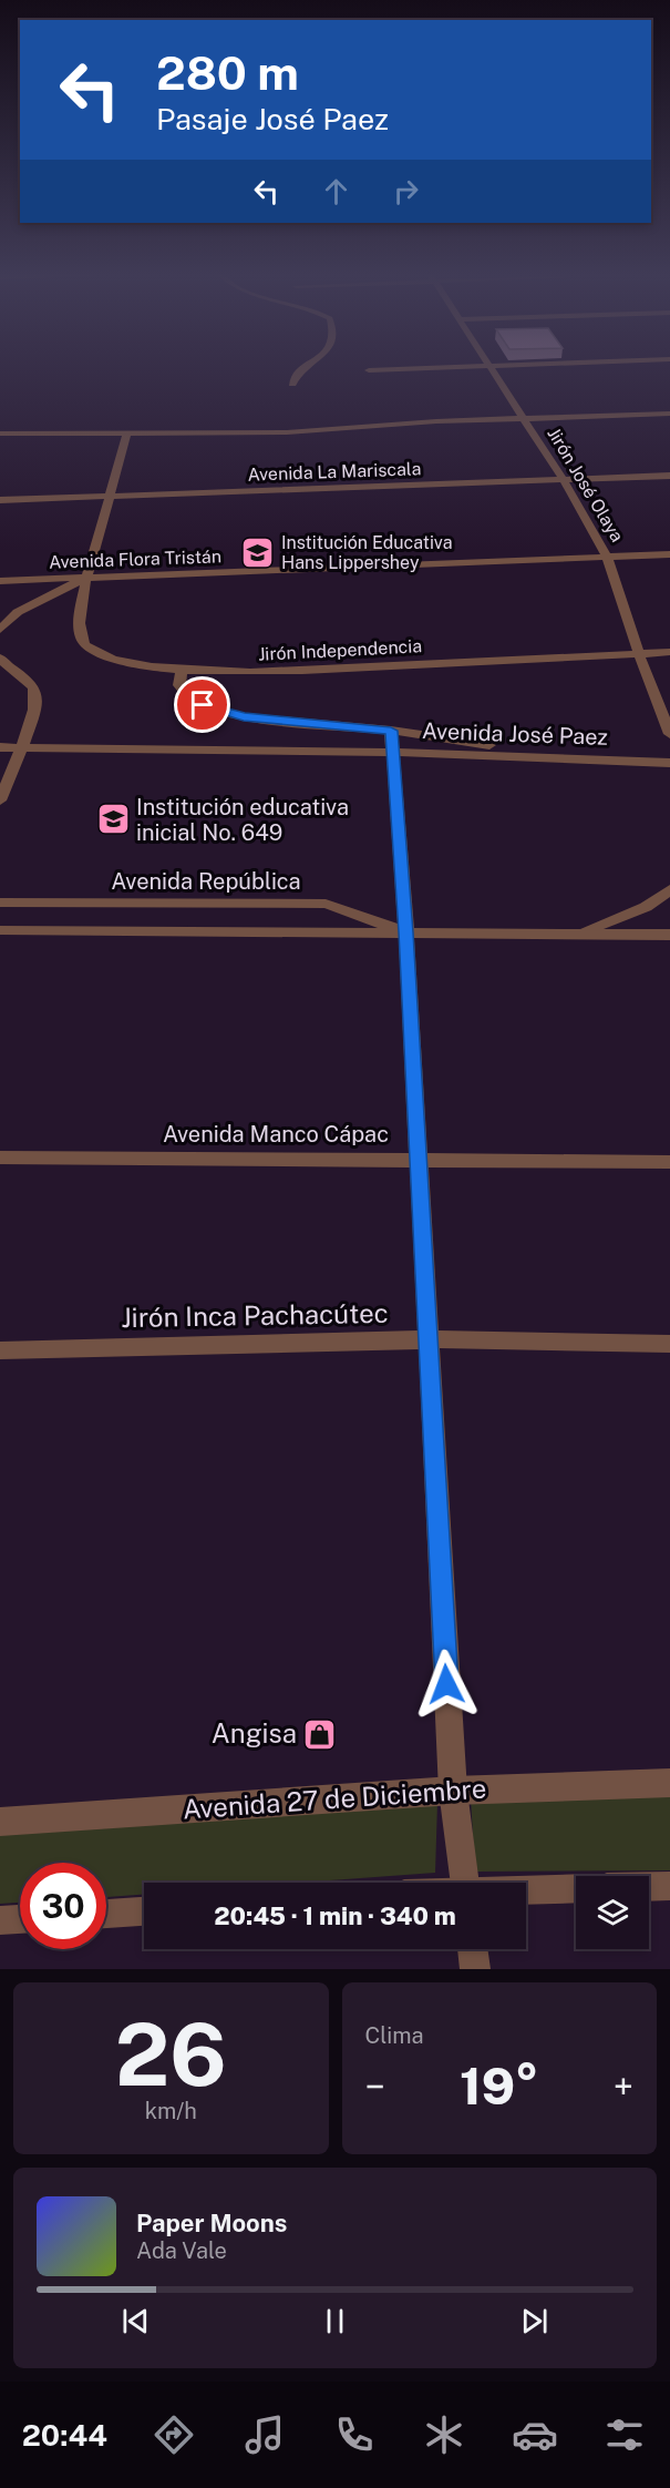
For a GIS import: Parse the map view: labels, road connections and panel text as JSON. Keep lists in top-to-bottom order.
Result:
{
  "streets": {
    "street": [
      "Avenida La Mariscala",
      "Jirón José Olaya",
      "Avenida Flora Tristán",
      "Jirón Independencia",
      "Avenida José Paez",
      "Avenida República",
      "Avenida Manco Cápac",
      "Jirón Inca Pachacútec",
      "Avenida 27 de Diciembre"
    ]
  },
  "crossings": [
    ["Avenida La Mariscala", "Jirón José Olaya"],
    ["Avenida La Mariscala", "Jirón Independencia"],
    ["Jirón José Olaya", "Avenida Flora Tristán"],
    ["Jirón José Olaya", "Jirón Independencia"],
    ["Avenida Flora Tristán", "Jirón Independencia"]
  ],
  "places": {
    "school or university": ["Institución Educativa Hans Lippershey", "Institución educativa inicial No. 649"],
    "shop": ["Angisa"]
  },
  "page": {
    "turn": ["280 m", "Pasaje José Paez"],
    "limit": "30",
    "trip": "20:45 · 1 min · 340 m",
    "tile": [
      ["26", "km/h"],
      "Clima"
    ],
    "heat": ["−", "19°", "+"],
    "song": ["Paper Moons", "Ada Vale"],
    "tabs": "20:44"
  }
}
